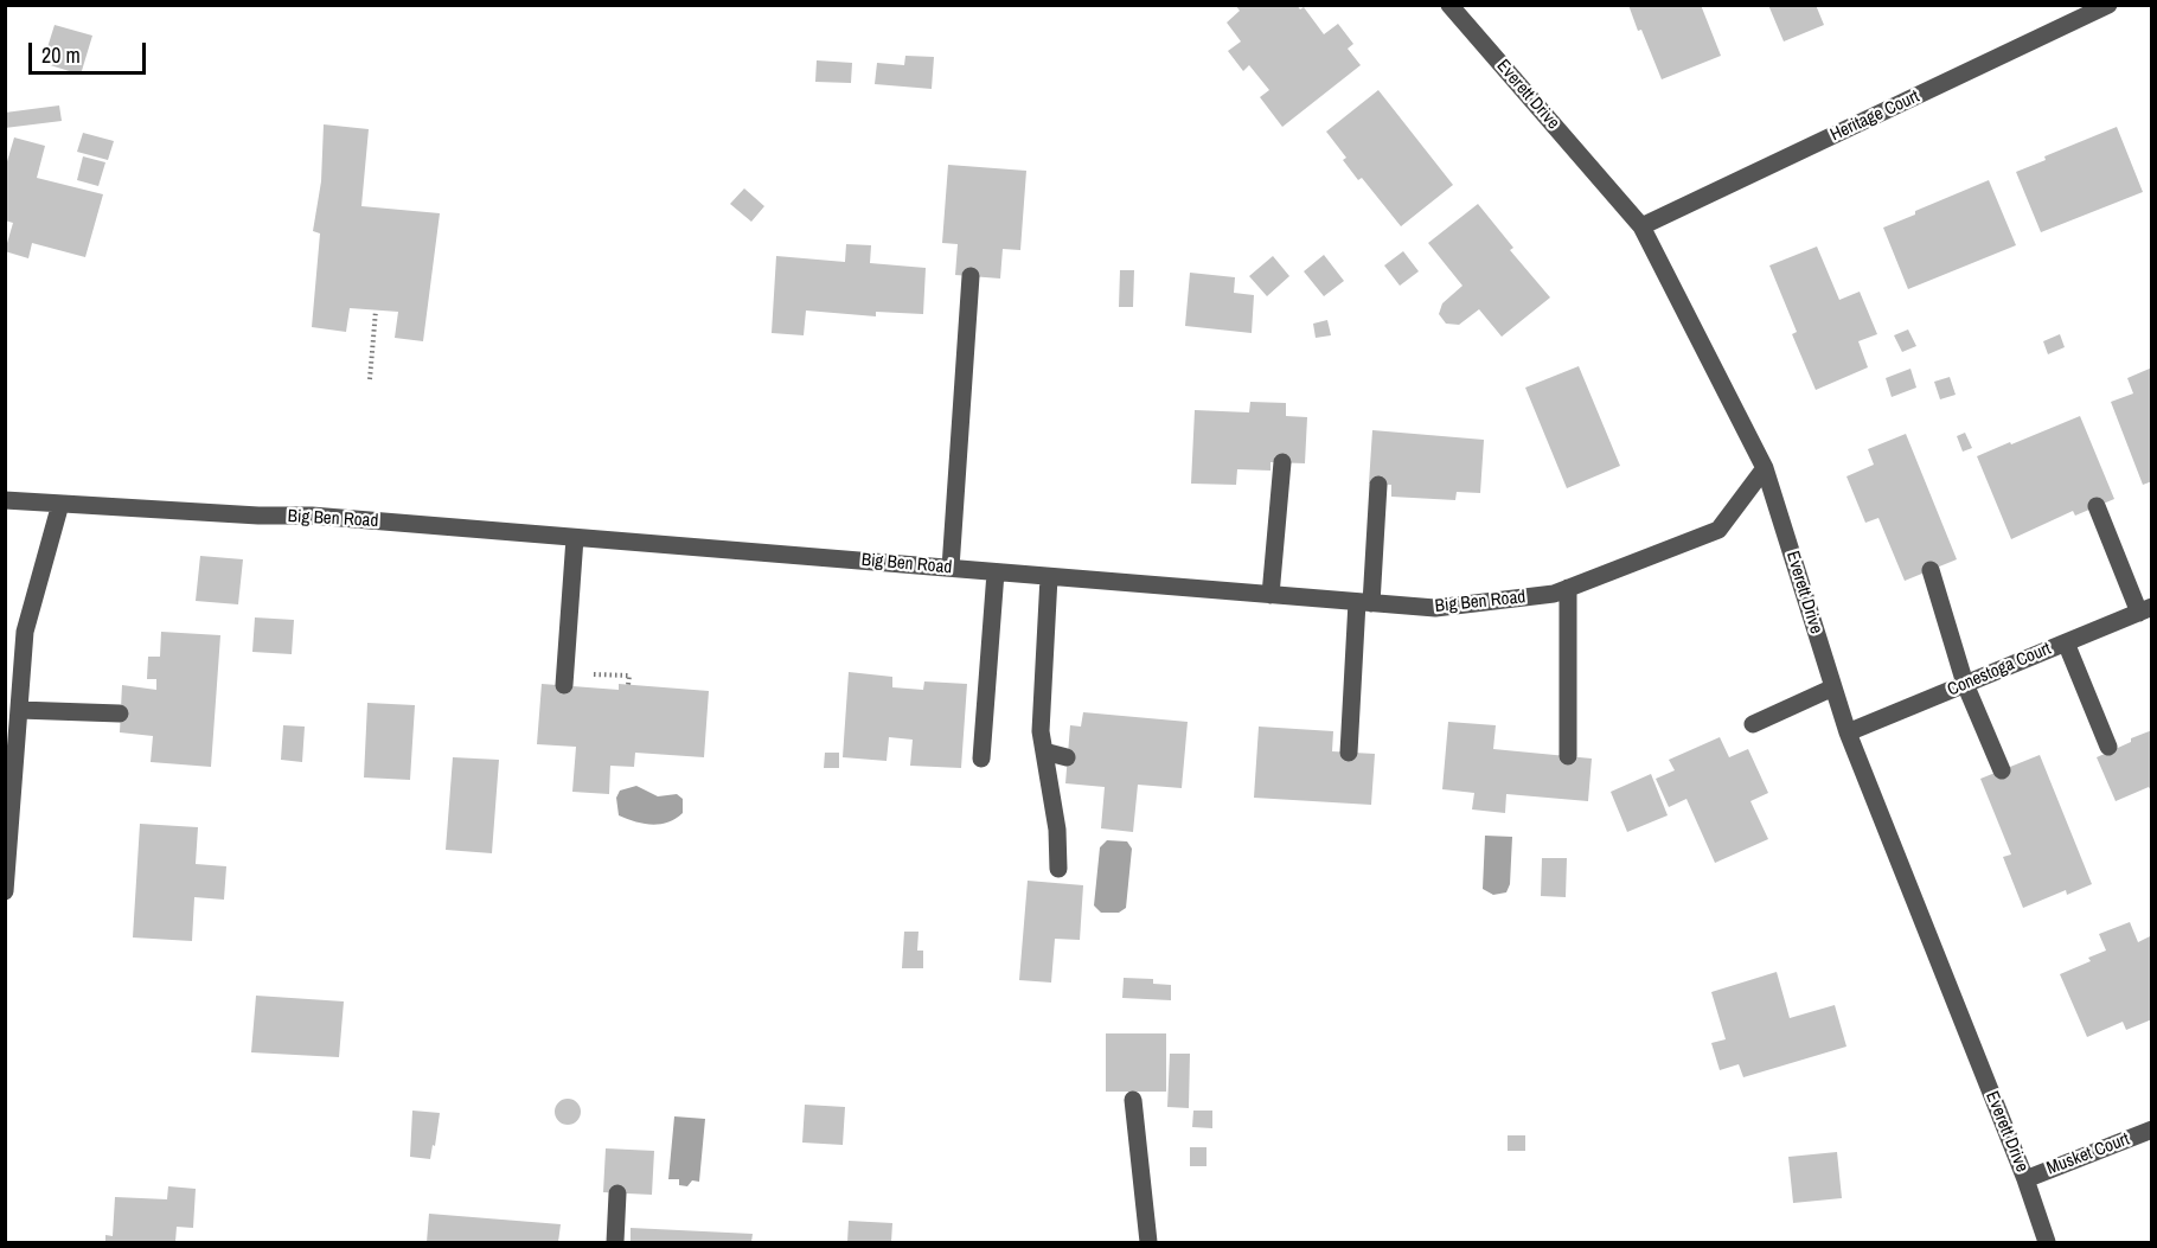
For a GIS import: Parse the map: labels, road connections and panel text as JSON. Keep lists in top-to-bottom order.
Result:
{
  "streets": {
    "street": [
      "Everett Drive",
      "Heritage Court",
      "Big Ben Road",
      "Conestoga Court",
      "Musket Court"
    ]
  },
  "crossings": [
    ["Everett Drive", "Heritage Court"],
    ["Everett Drive", "Big Ben Road"],
    ["Everett Drive", "Conestoga Court"],
    ["Everett Drive", "Musket Court"]
  ],
  "scale_bar": "20 m"
}
